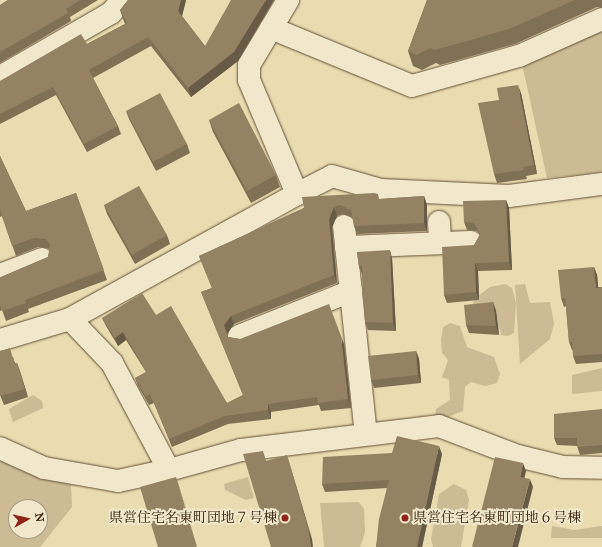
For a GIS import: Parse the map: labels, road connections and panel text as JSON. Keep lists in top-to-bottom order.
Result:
{
  "places": ["県営住宅名東町団地７号棟", "県営住宅名東町団地６号棟"],
  "north": "right"
}
